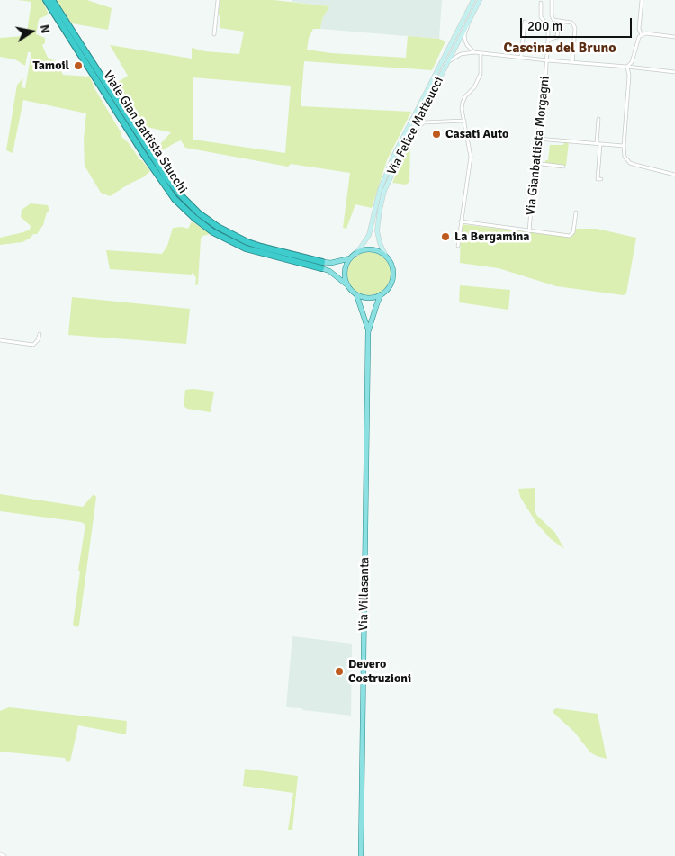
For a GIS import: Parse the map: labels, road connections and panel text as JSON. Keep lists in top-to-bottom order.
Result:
{
  "streets": {
    "highway": ["Viale Gian Battista Stucchi"],
    "main road": ["Via Felice Matteucci", "Via Villasanta"],
    "street": ["Via Gianbattista Morgagni"]
  },
  "crossings": [
    ["Via Felice Matteucci", "Viale Gian Battista Stucchi"]
  ],
  "districts": ["Cascina del Bruno"],
  "places": [
    "Tamoil",
    "Casati Auto",
    "La Bergamina",
    "Devero Costruzioni"
  ],
  "scale_bar": "200 m",
  "north": "right"
}
